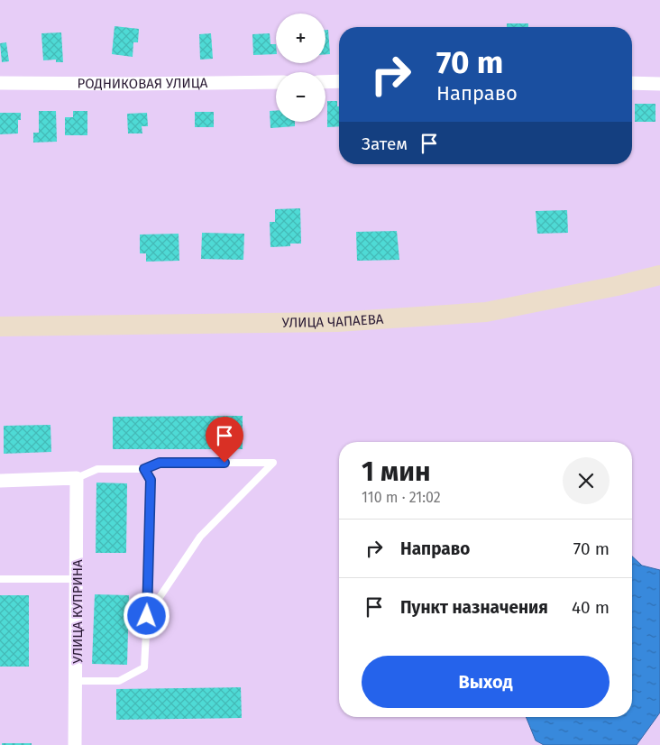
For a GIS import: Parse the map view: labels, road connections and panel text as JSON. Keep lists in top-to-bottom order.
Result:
{
  "streets": {
    "street": ["РОДНИКОВАЯ УЛИЦА", "УЛИЦА ЧАПАЕВА", "УЛИЦА КУПРИНА"]
  },
  "page": {
    "map_buttons": ["+", "−"],
    "turn": ["70 m", "Направо"],
    "then": "Затем",
    "heading": ["1 мин", "110 m · 21:02"],
    "list": [
      {
        "name": "Направо",
        "value": "70 m"
      },
      {
        "name": "Пункт назначения",
        "value": "40 m"
      }
    ],
    "buttons": "Выход"
  }
}
